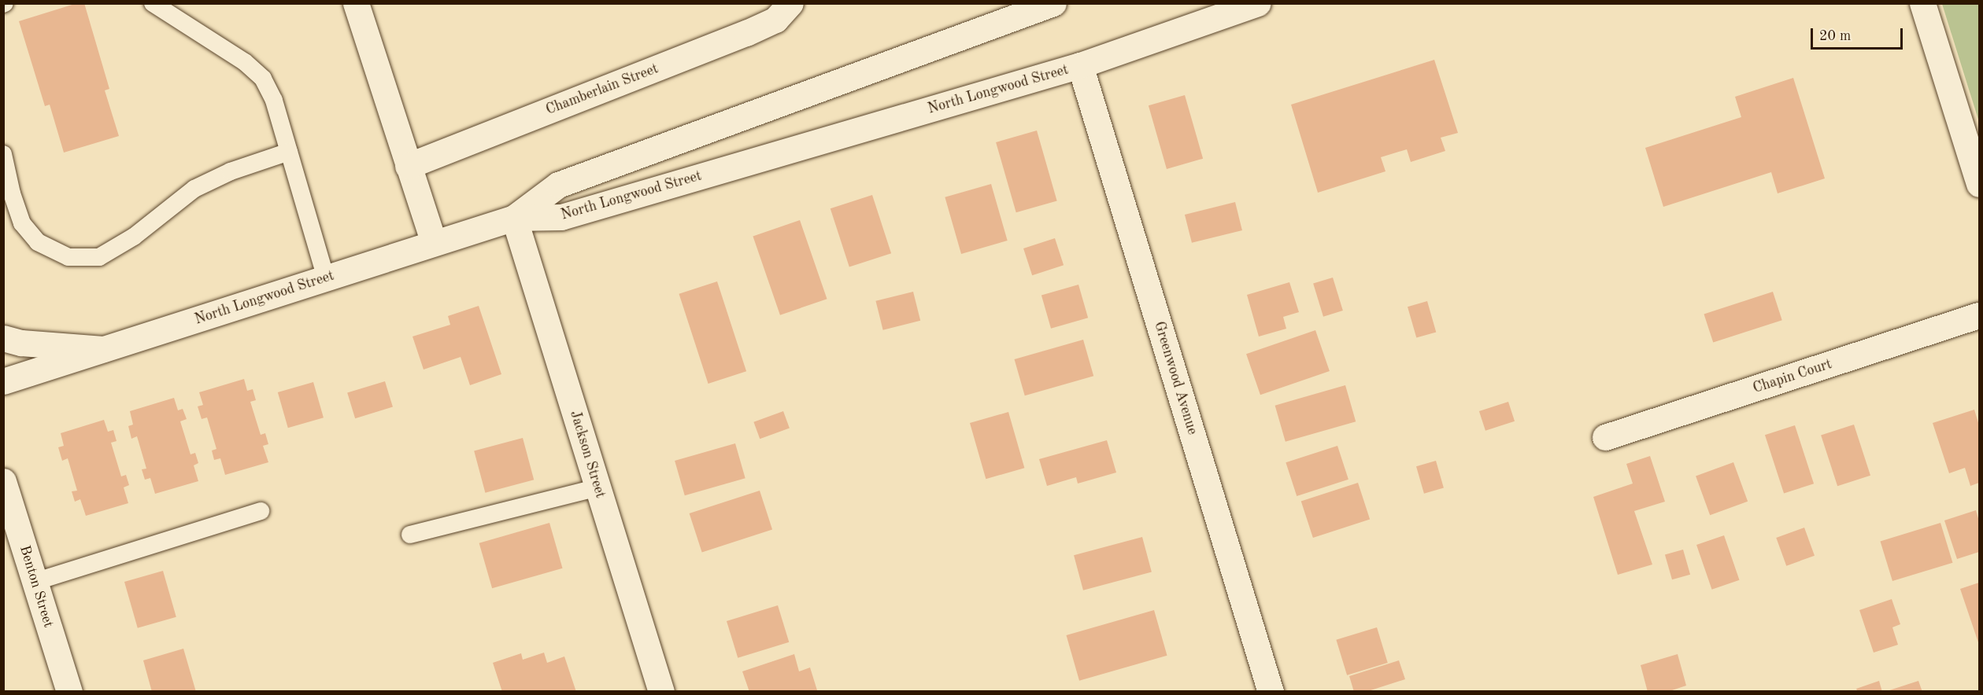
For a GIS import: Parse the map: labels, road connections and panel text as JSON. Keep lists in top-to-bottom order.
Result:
{
  "streets": {
    "street": [
      "Chamberlain Street",
      "North Longwood Street",
      "Chapin Court",
      "Greenwood Avenue",
      "Jackson Street",
      "Benton Street"
    ]
  },
  "crossings": [
    ["North Longwood Street", "Greenwood Avenue"],
    ["North Longwood Street", "Jackson Street"]
  ],
  "scale_bar": "20 m"
}
